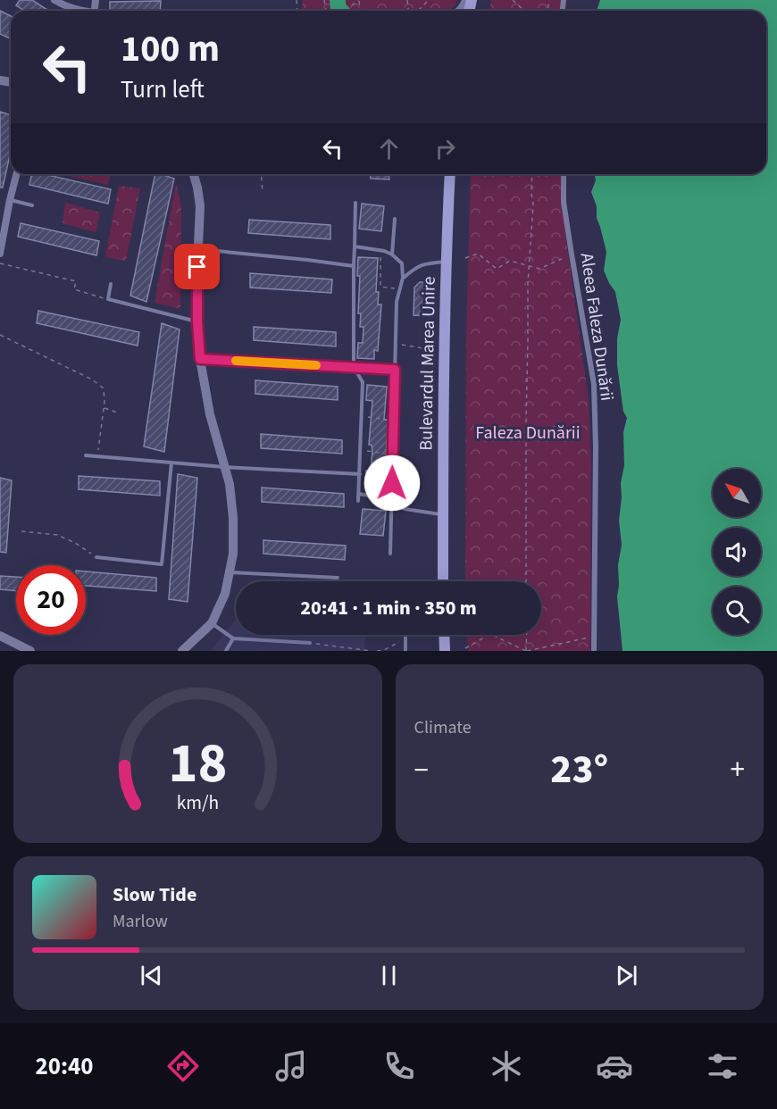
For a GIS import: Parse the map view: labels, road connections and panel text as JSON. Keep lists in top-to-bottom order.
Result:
{
  "streets": {
    "main road": ["Bulevardul Marea Unire"],
    "street": ["Aleea Faleza Dunării"]
  },
  "parks": ["Faleza Dunării"],
  "north": "top left",
  "page": {
    "turn": ["100 m", "Turn left"],
    "limit": "20",
    "trip": "20:41 · 1 min · 350 m",
    "tile": "Climate",
    "heat": ["−", "23°", "+"],
    "song": ["Slow Tide", "Marlow"],
    "tabs": "20:40",
    "gauge": ["18", "km/h"]
  }
}
